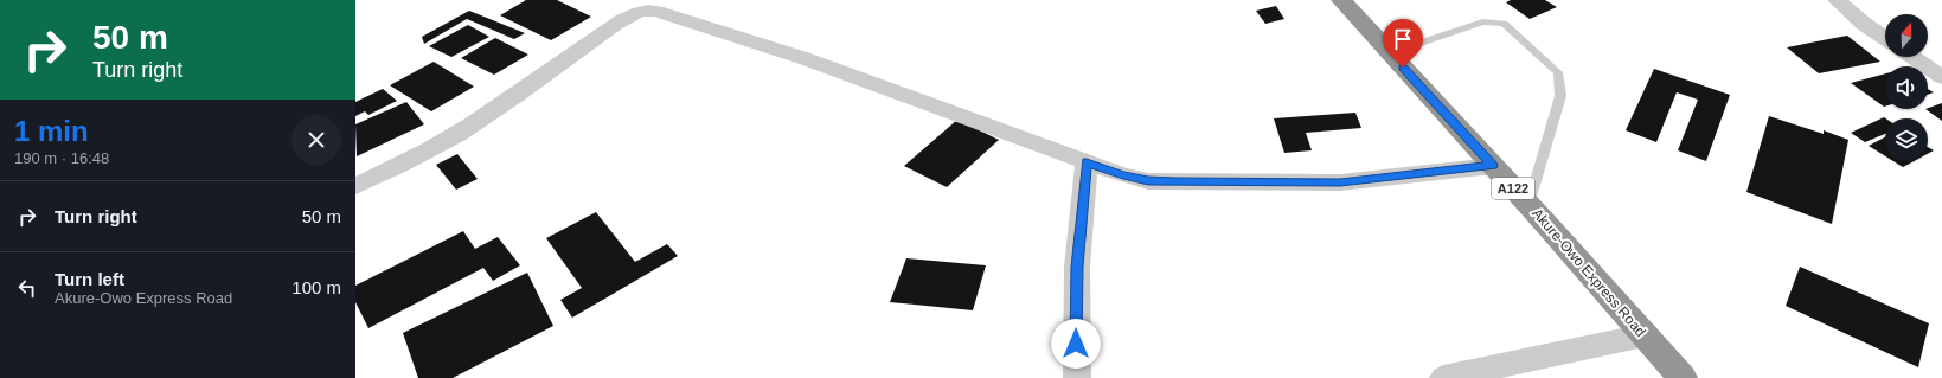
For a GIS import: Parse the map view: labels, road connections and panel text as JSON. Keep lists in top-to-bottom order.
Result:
{
  "streets": {
    "highway": ["A122", "Akure-Owo Express Road"]
  },
  "north": "top",
  "page": {
    "turn": ["50 m", "Turn right"],
    "heading": ["1 min", "190 m · 16:48"],
    "list": [
      {
        "name": "Turn right",
        "value": "50 m"
      },
      {
        "name": "Turn left",
        "note": "Akure-Owo Express Road",
        "value": "100 m"
      }
    ]
  }
}
